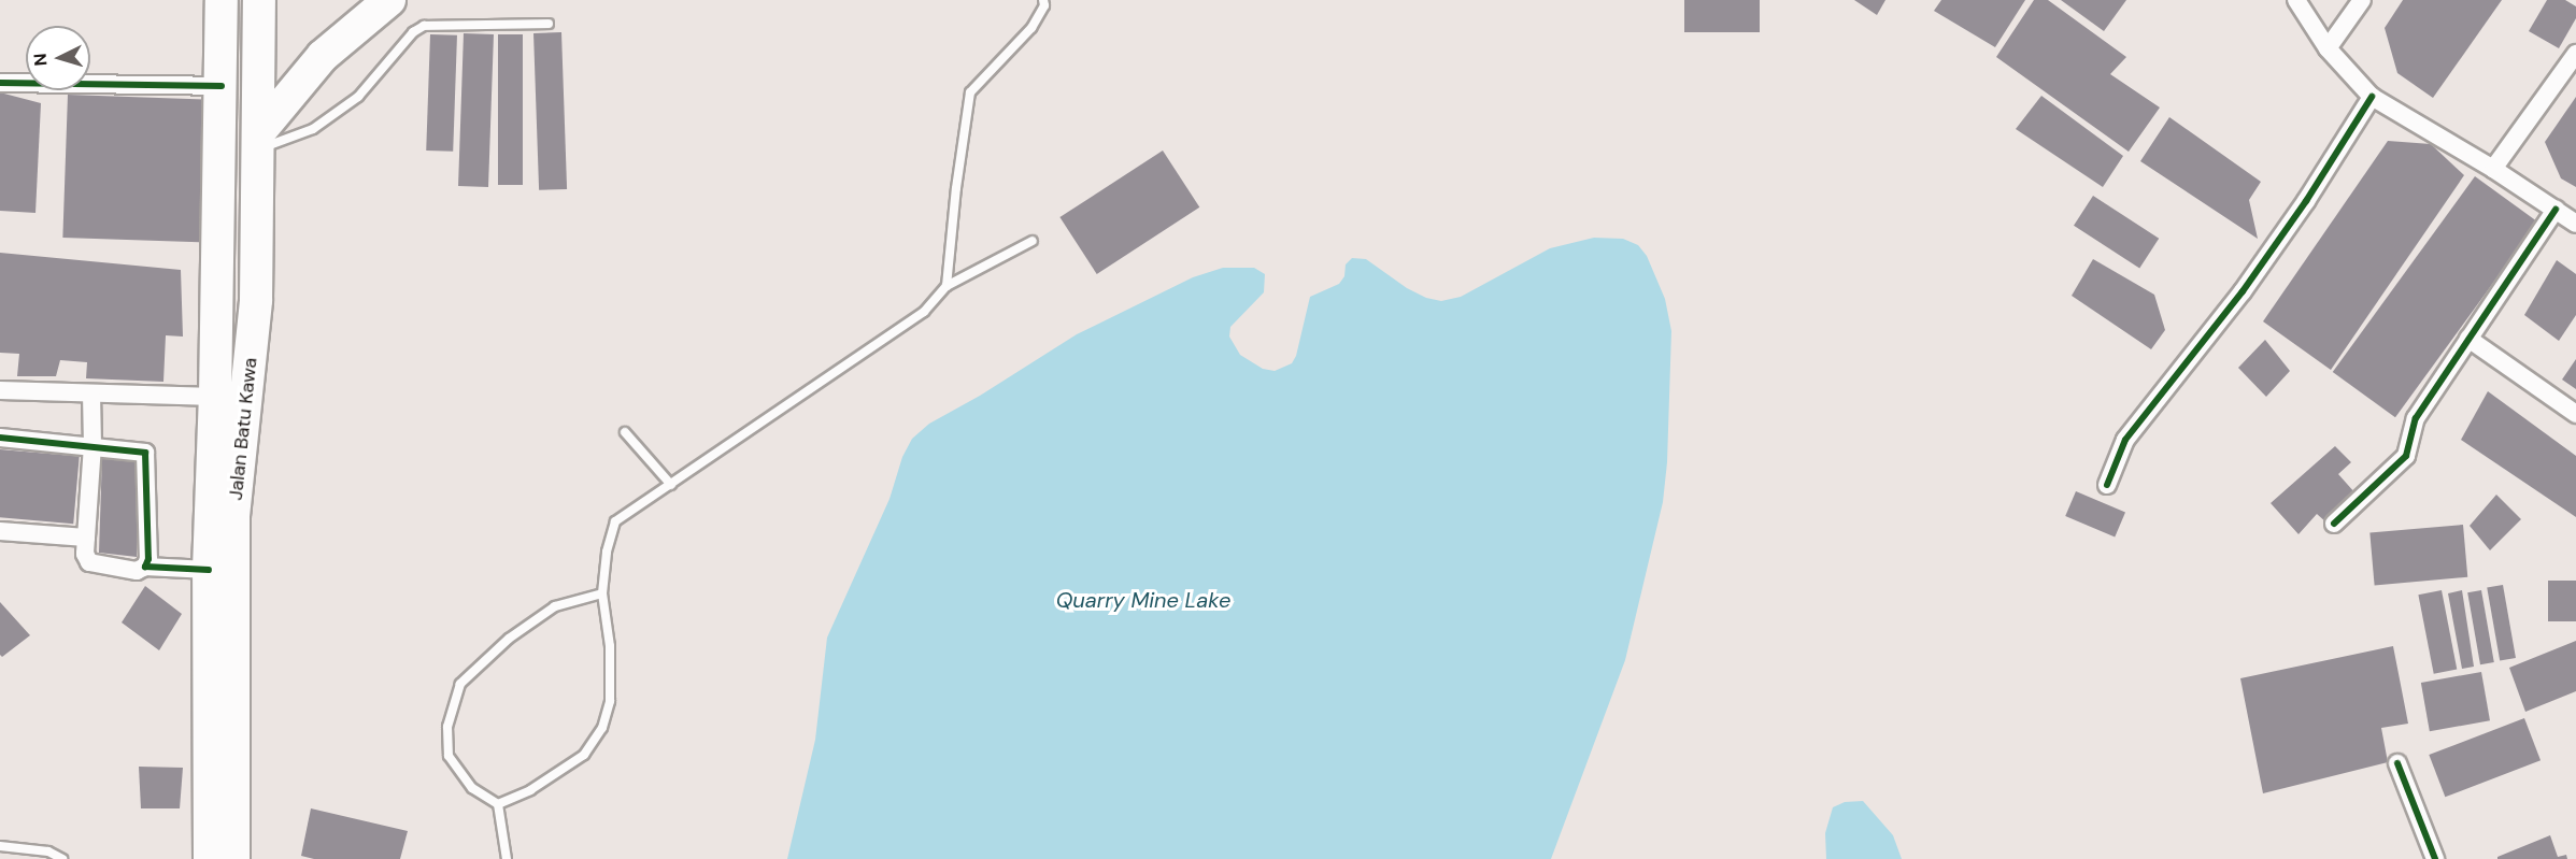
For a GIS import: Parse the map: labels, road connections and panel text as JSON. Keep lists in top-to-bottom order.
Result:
{
  "streets": {
    "highway": ["Jalan Batu Kawa"]
  },
  "water": ["Quarry Mine Lake"],
  "north": "left"
}
